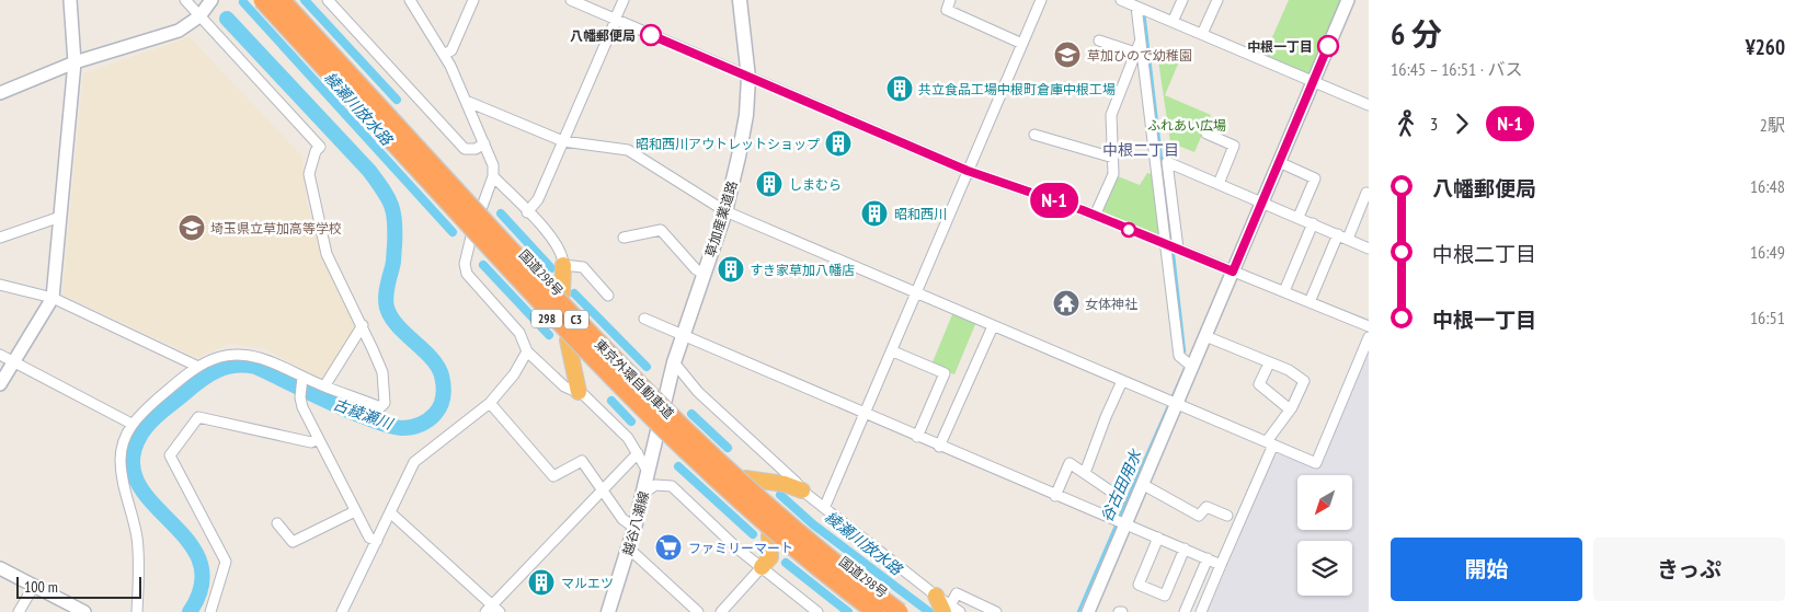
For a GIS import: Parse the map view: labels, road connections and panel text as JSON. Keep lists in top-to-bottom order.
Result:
{
  "streets": {
    "highway": [
      "国道298号",
      "298",
      "C3",
      "東京外環自動車道"
    ],
    "main road": ["草加産業道路", "越谷八潮線"]
  },
  "crossings": [
    ["草加産業道路", "国道298号"],
    ["草加産業道路", "越谷八潮線"],
    ["国道298号", "越谷八潮線"]
  ],
  "districts": ["中根二丁目"],
  "water": ["綾瀬川放水路", "古綾瀬川", "谷古田用水"],
  "parks": ["ふれあい広場"],
  "places": {
    "other": ["八幡郵便局", "中根一丁目"],
    "school or university": ["草加ひので幼稚園", "埼玉県立草加高等学校"],
    "building": [
      "共立食品工場中根町倉庫中根工場",
      "昭和西川アウトレットショップ",
      "しまむら",
      "昭和西川",
      "すき家草加八幡店",
      "マルエツ"
    ],
    "temple": ["女体神社"],
    "supermarket": ["ファミリーマート"]
  },
  "lines": ["bus line N-1"],
  "scale_bar": "100 m",
  "north": "bottom left",
  "page": {
    "on_map": "N-1",
    "heading": ["6 分", "16:45 – 16:51 · バス", "¥260"],
    "legs": ["3", "N-1", "2駅"],
    "list": [
      {
        "name": "八幡郵便局",
        "value": "16:48"
      },
      {
        "name": "中根二丁目",
        "value": "16:49"
      },
      {
        "name": "中根一丁目",
        "value": "16:51"
      }
    ],
    "buttons": ["開始", "きっぷ"],
    "scale": "100 m"
  }
}
